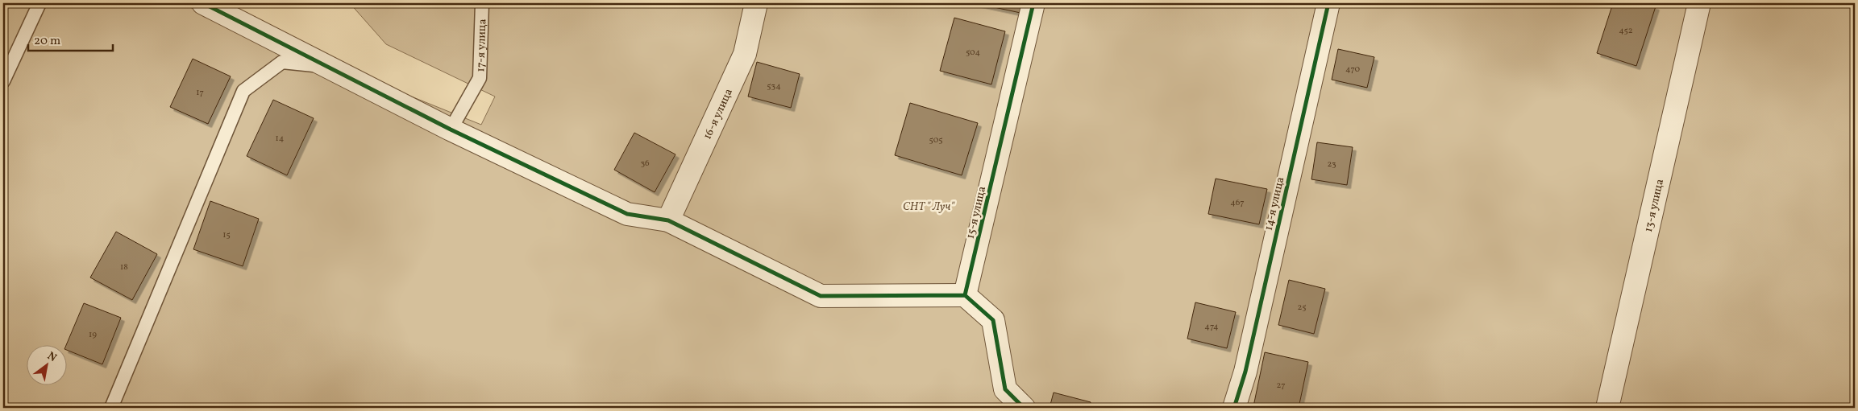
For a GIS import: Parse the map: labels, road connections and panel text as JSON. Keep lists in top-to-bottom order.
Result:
{
  "streets": {
    "street": [
      "16-я улица",
      "14-я улица",
      "13-я улица",
      "15-я улица"
    ],
    "lane": ["17-я улица"]
  },
  "parks": ["СНТ \" Луч\""],
  "house_numbers": [
    "452",
    "504",
    "470",
    "534",
    "17",
    "14",
    "505",
    "36",
    "23",
    "467",
    "15",
    "18",
    "25",
    "474",
    "19",
    "27"
  ],
  "scale_bar": "20 m",
  "north": "top right"
}
